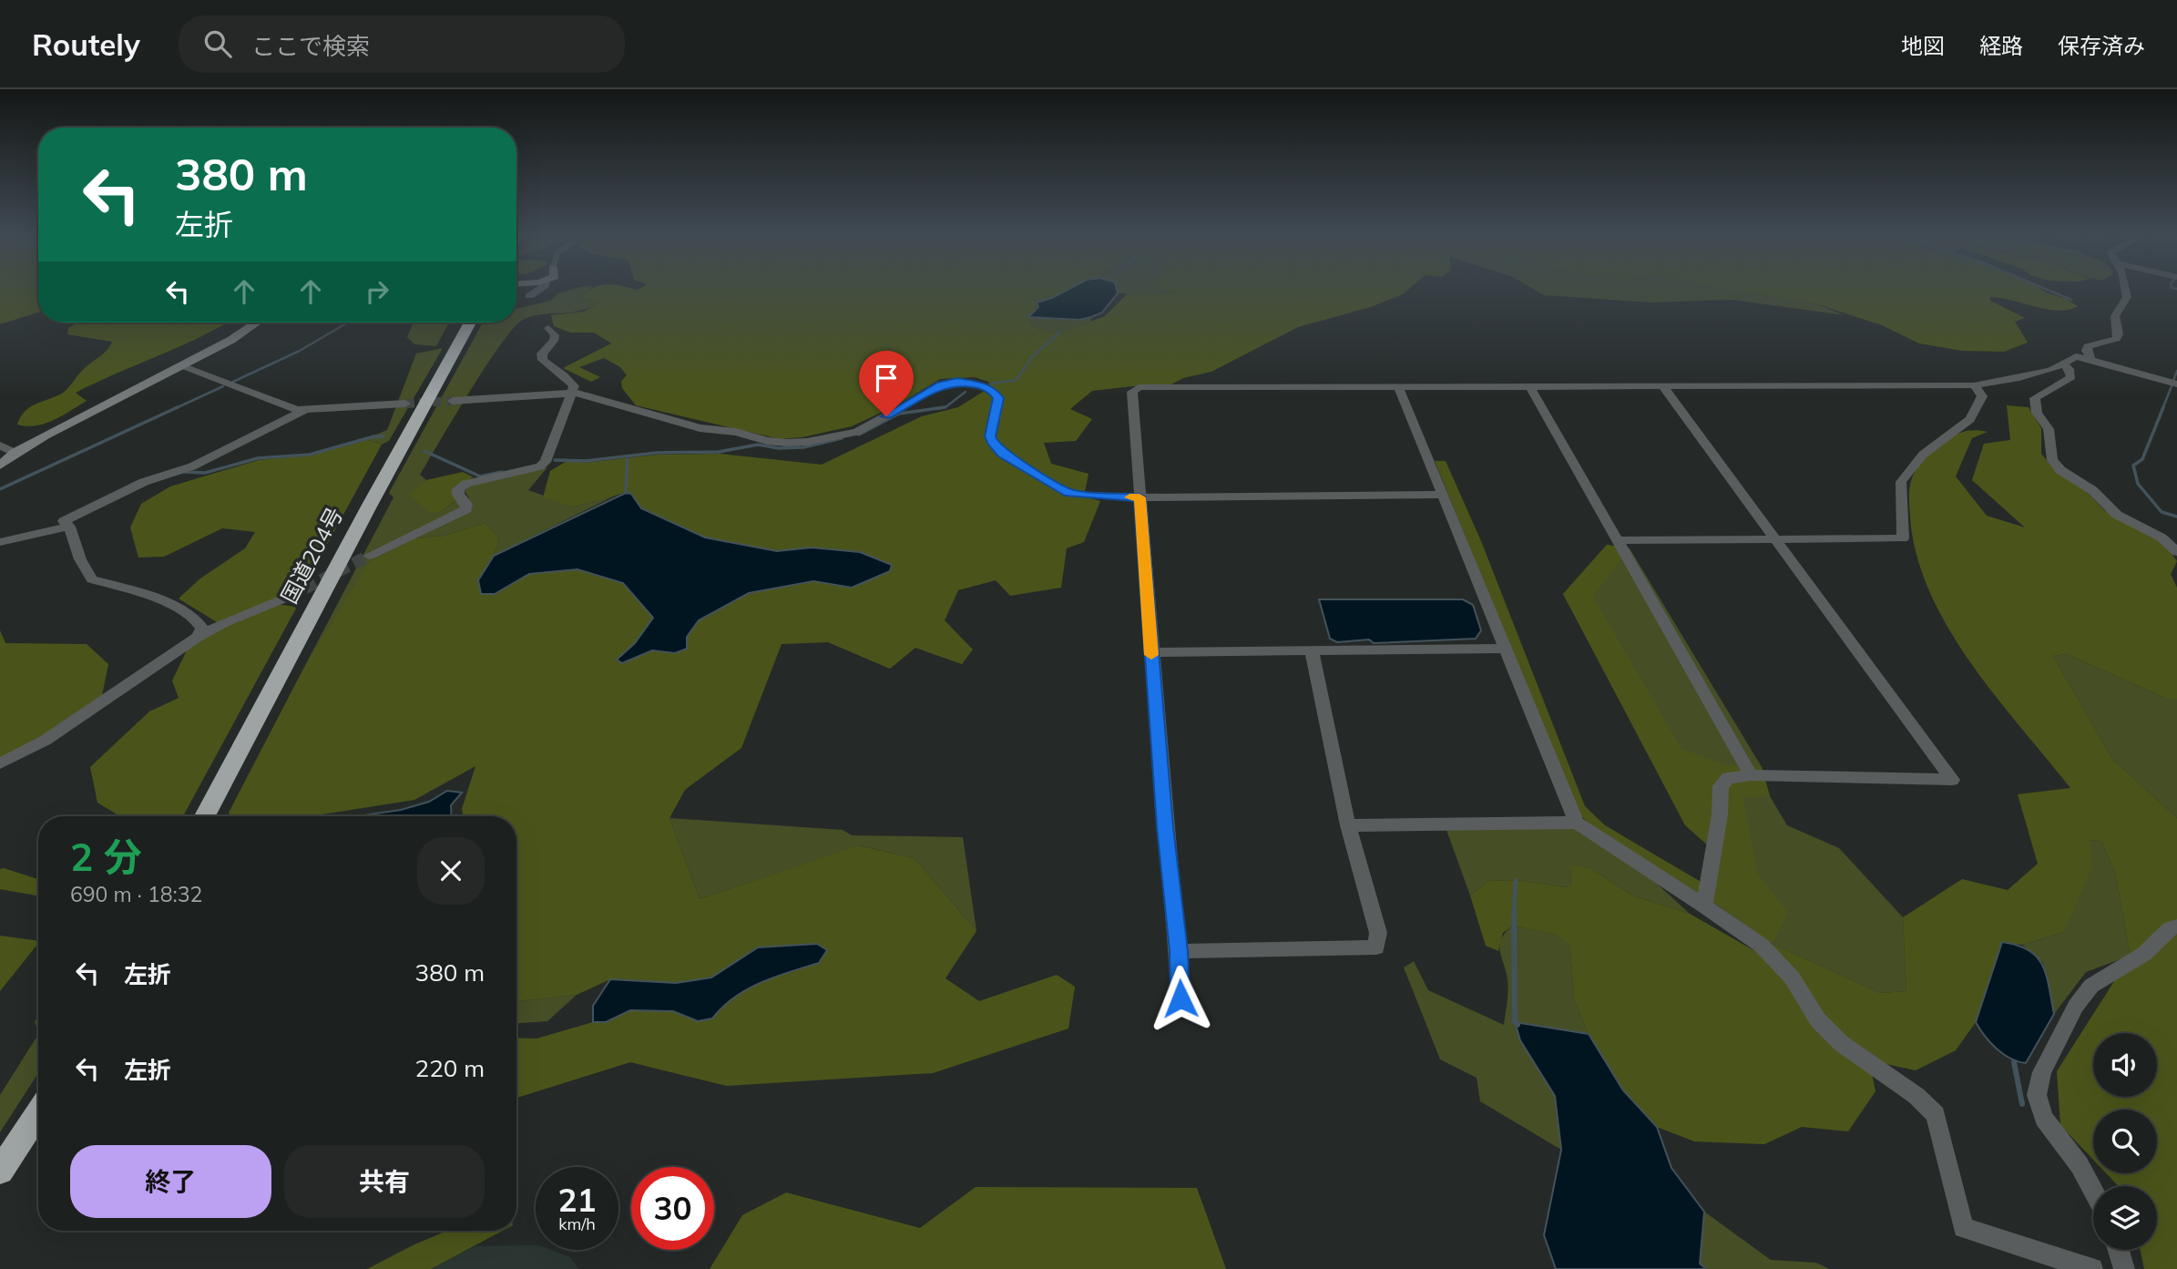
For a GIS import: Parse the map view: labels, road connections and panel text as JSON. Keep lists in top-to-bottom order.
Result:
{
  "streets": {
    "highway": ["国道204号"]
  },
  "page": {
    "header": "Routely",
    "search": "ここで検索",
    "nav": ["地図", "経路", "保存済み"],
    "turn": ["380 m", "左折"],
    "heading": ["2 分", "690 m · 18:32"],
    "list": [
      {
        "name": "左折",
        "value": "380 m"
      },
      {
        "name": "左折",
        "value": "220 m"
      }
    ],
    "buttons": ["終了", "共有"],
    "speed": "21 km/h",
    "limit": "30"
  }
}
